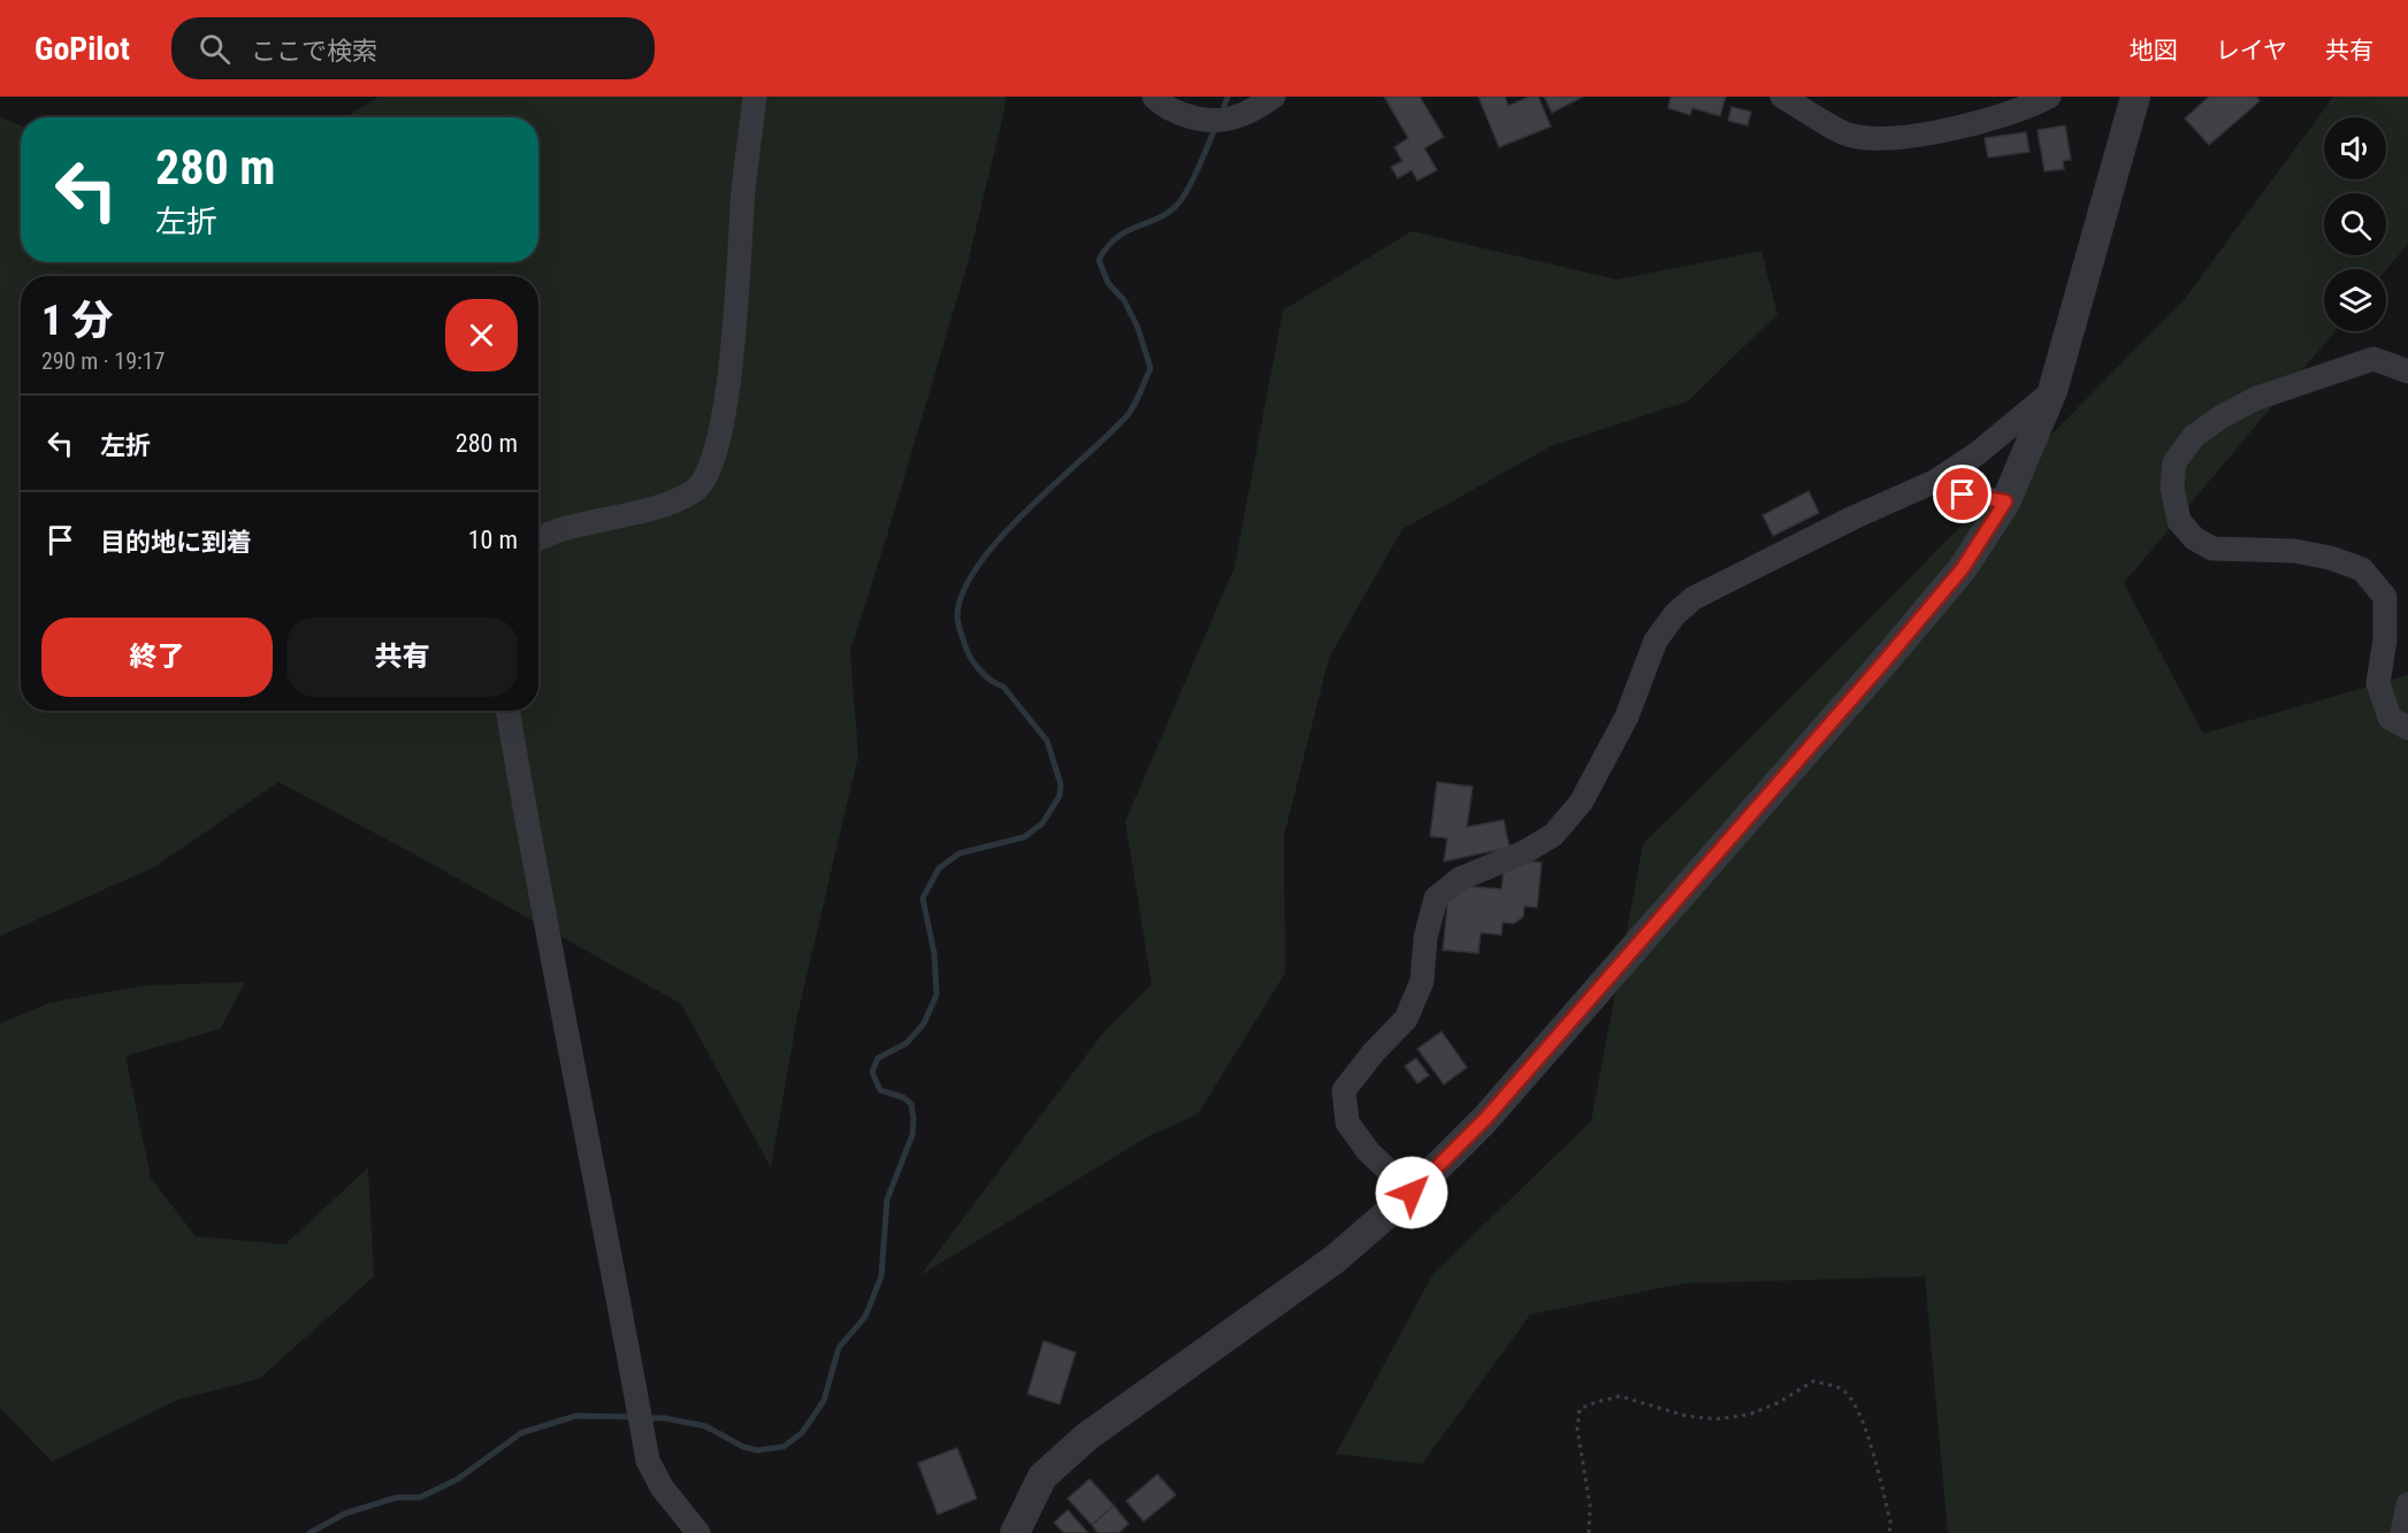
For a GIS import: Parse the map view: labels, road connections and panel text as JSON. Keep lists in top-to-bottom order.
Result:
{
  "page": {
    "header": "GoPilot",
    "search": "ここで検索",
    "nav": ["地図", "レイヤ", "共有"],
    "turn": ["280 m", "左折"],
    "heading": ["1 分", "290 m · 19:17"],
    "list": [
      {
        "name": "左折",
        "value": "280 m"
      },
      {
        "name": "目的地に到着",
        "value": "10 m"
      }
    ],
    "buttons": ["終了", "共有"]
  }
}
